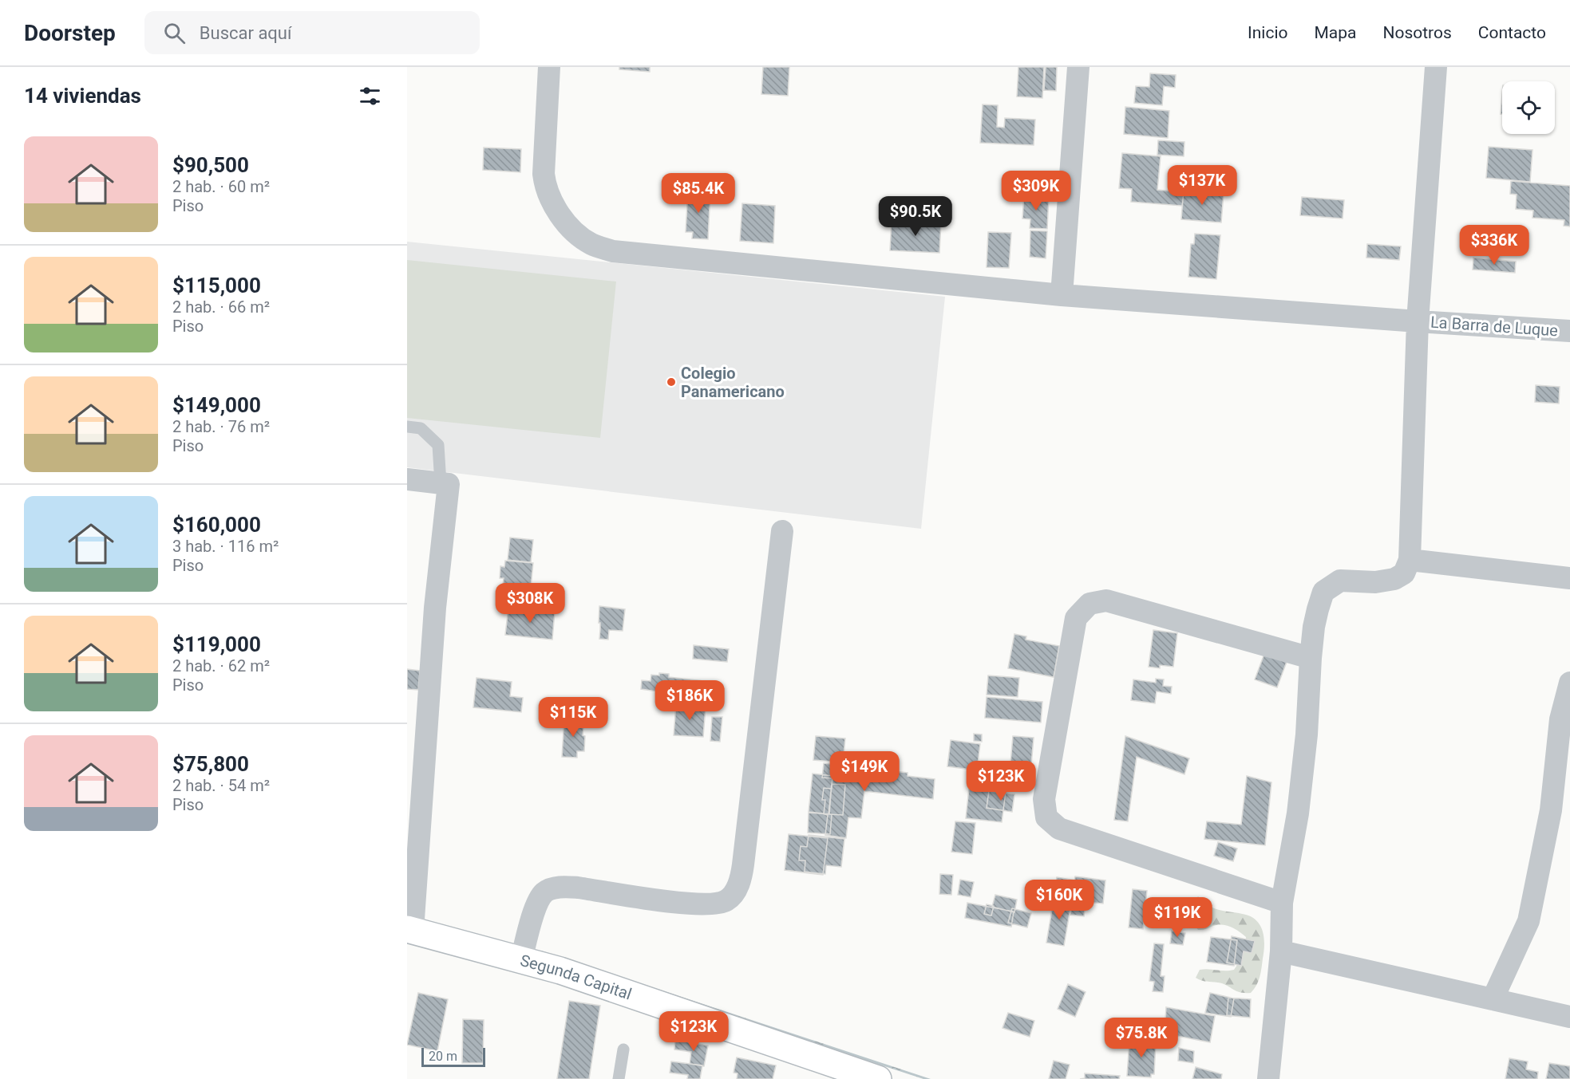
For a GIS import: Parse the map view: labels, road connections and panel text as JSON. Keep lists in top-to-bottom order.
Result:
{
  "streets": {
    "street": ["La Barra de Luque", "Segunda Capital"]
  },
  "places": ["Colegio Panamericano"],
  "scale_bar": "20 m",
  "page": {
    "header": "Doorstep",
    "search": "Buscar aquí",
    "nav": [
      "Inicio",
      "Mapa",
      "Nosotros",
      "Contacto"
    ],
    "heading": "14 viviendas",
    "list": [
      {
        "name": "$90,500",
        "note": "2 hab. · 60 m² · Piso"
      },
      {
        "name": "$115,000",
        "note": "2 hab. · 66 m² · Piso"
      },
      {
        "name": "$149,000",
        "note": "2 hab. · 76 m² · Piso"
      },
      {
        "name": "$160,000",
        "note": "3 hab. · 116 m² · Piso"
      },
      {
        "name": "$119,000",
        "note": "2 hab. · 62 m² · Piso"
      },
      {
        "name": "$75,800",
        "note": "2 hab. · 54 m² · Piso"
      }
    ],
    "price": [
      "$137K",
      "$309K",
      "$85.4K",
      "$90.5K",
      "$336K",
      "$308K",
      "$186K",
      "$115K",
      "$149K",
      "$123K",
      "$160K",
      "$119K",
      "$123K",
      "$75.8K"
    ],
    "scale": "20 m"
  }
}
